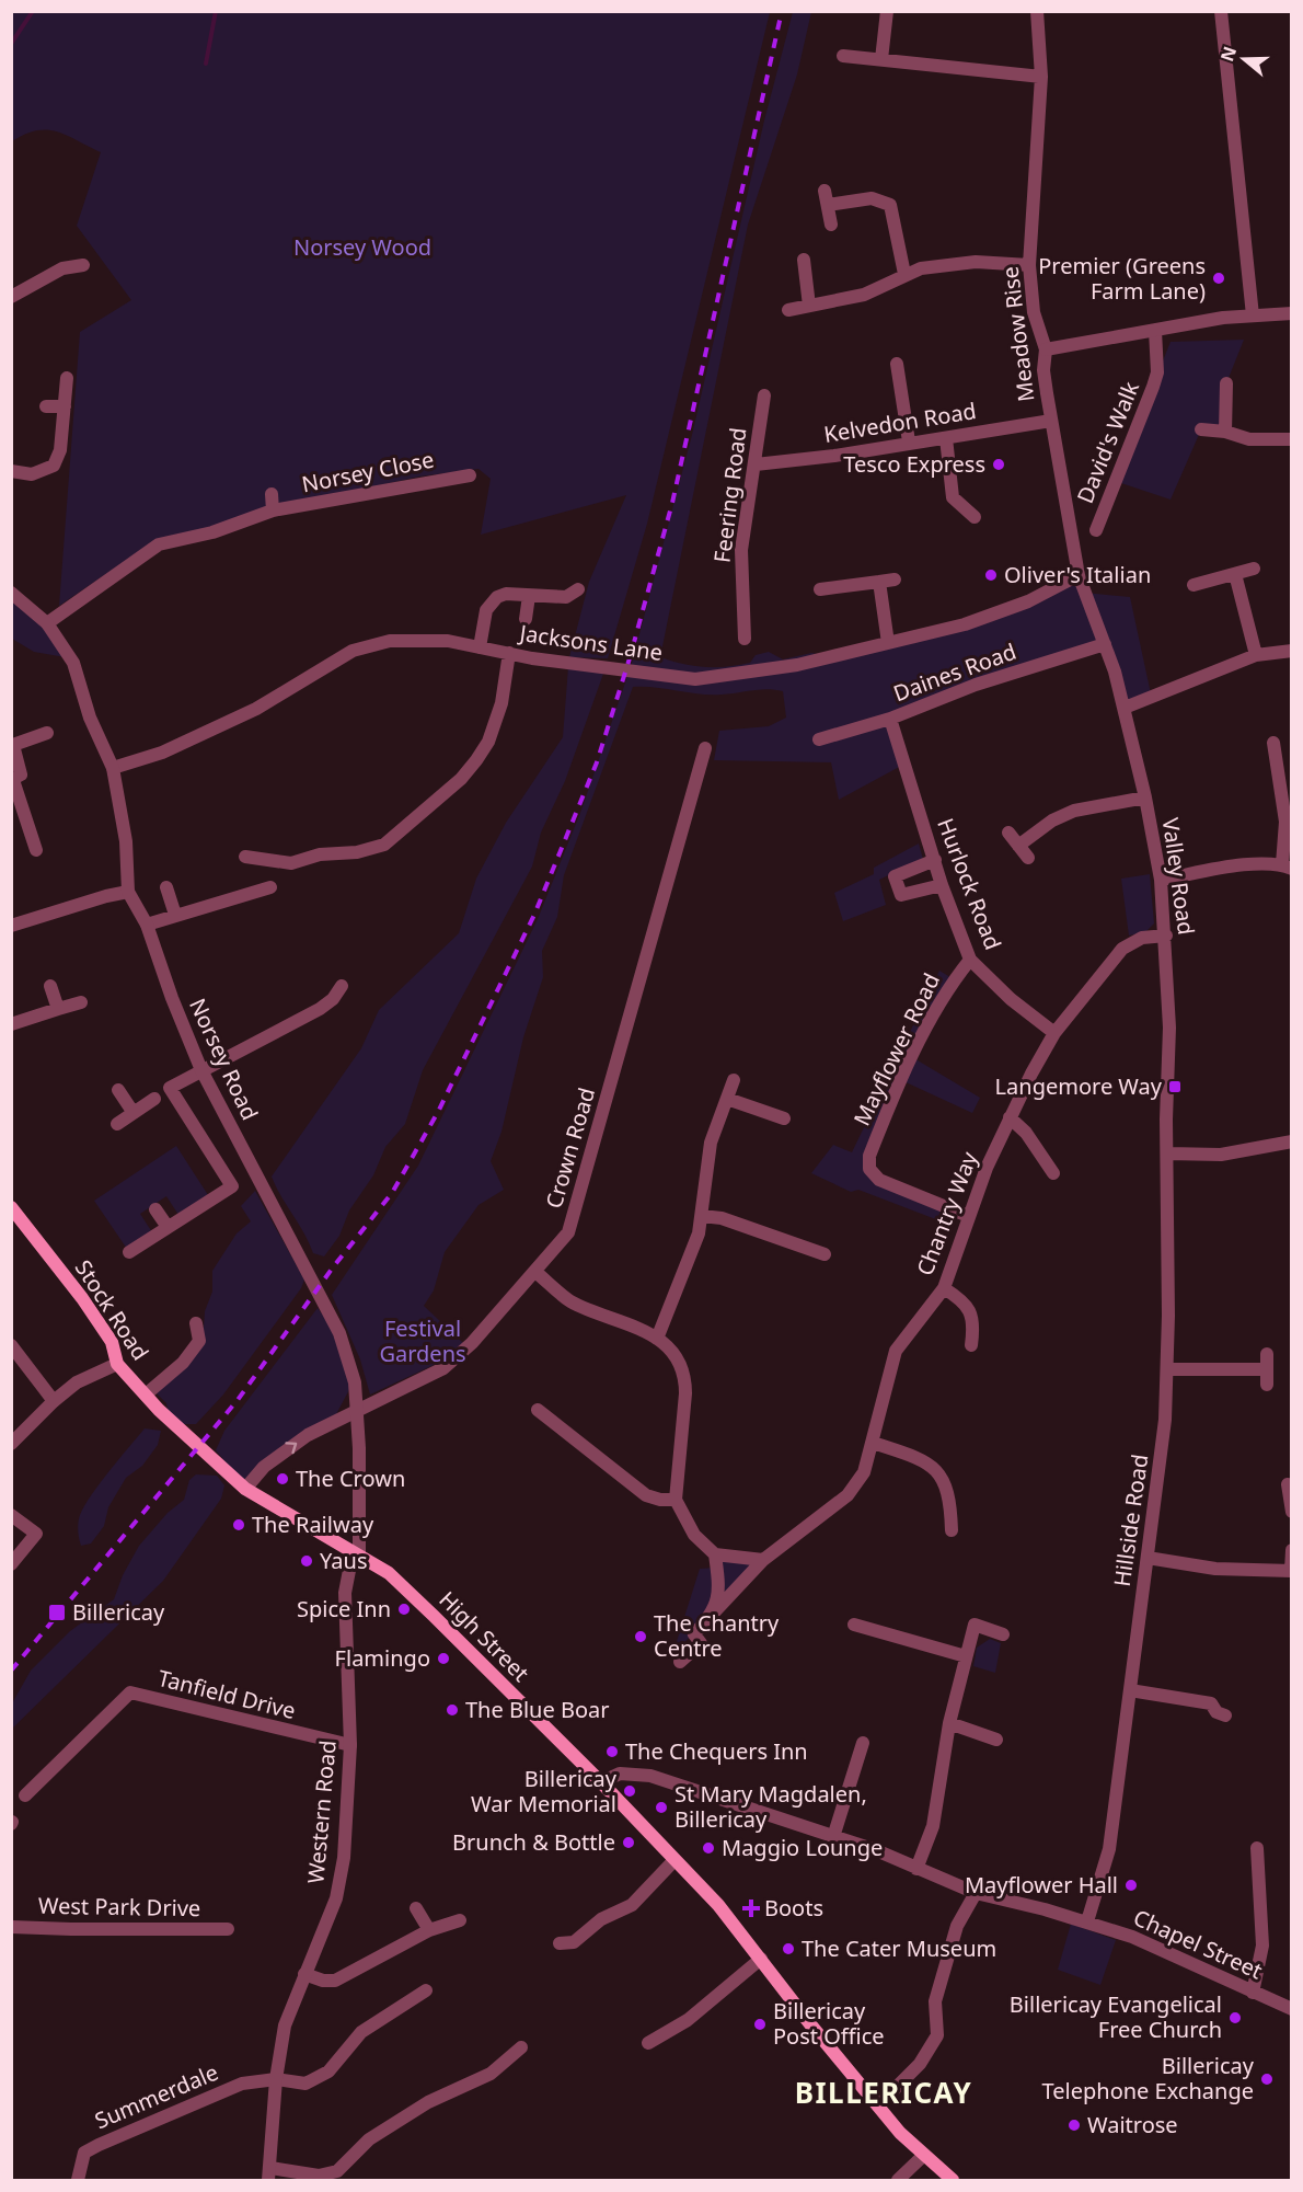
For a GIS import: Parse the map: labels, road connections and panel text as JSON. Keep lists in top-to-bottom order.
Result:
{
  "streets": {
    "main road": ["Stock Road", "High Street"],
    "street": [
      "Meadow Rise",
      "Kelvedon Road",
      "David's Walk",
      "Norsey Close",
      "Feering Road",
      "Jacksons Lane",
      "Daines Road",
      "Valley Road",
      "Hurlock Road",
      "Mayflower Road",
      "Norsey Road",
      "Crown Road",
      "Chantry Way",
      "Hillside Road",
      "Tanfield Drive",
      "Western Road",
      "West Park Drive",
      "Chapel Street",
      "Summerdale"
    ]
  },
  "crossings": [
    ["Meadow Rise", "Kelvedon Road"],
    ["Meadow Rise", "Jacksons Lane"],
    ["Meadow Rise", "Daines Road"],
    ["Meadow Rise", "Valley Road"],
    ["Kelvedon Road", "Feering Road"],
    ["Norsey Close", "Norsey Road"],
    ["Jacksons Lane", "Norsey Road"],
    ["Daines Road", "Valley Road"],
    ["Daines Road", "Hurlock Road"],
    ["Valley Road", "Chantry Way"],
    ["Valley Road", "Hillside Road"],
    ["Hurlock Road", "Mayflower Road"],
    ["Hurlock Road", "Chantry Way"],
    ["Mayflower Road", "Chantry Way"],
    ["Norsey Road", "Crown Road"],
    ["Norsey Road", "High Street"],
    ["Norsey Road", "Western Road"],
    ["Crown Road", "Stock Road"],
    ["Stock Road", "High Street"],
    ["Hillside Road", "Chapel Street"],
    ["High Street", "Western Road"],
    ["High Street", "Chapel Street"],
    ["Tanfield Drive", "Western Road"],
    ["Western Road", "Summerdale"]
  ],
  "districts": ["BILLERICAY"],
  "parks": ["Norsey Wood", "Festival Gardens"],
  "places": {
    "other": [
      "Premier (Greens Farm Lane)",
      "Tesco Express",
      "Oliver's Italian",
      "The Crown",
      "The Railway",
      "Yaus",
      "Spice Inn",
      "The Chantry Centre",
      "Flamingo",
      "The Blue Boar",
      "The Chequers Inn",
      "Billericay War Memorial",
      "St Mary Magdalen, Billericay",
      "Brunch & Bottle",
      "Maggio Lounge",
      "Mayflower Hall",
      "The Cater Museum",
      "Billericay Evangelical Free Church",
      "Billericay Post Office",
      "Billericay Telephone Exchange",
      "Waitrose"
    ],
    "transit": ["Langemore Way", "Billericay"],
    "health": ["Boots"]
  },
  "north": "left"
}
